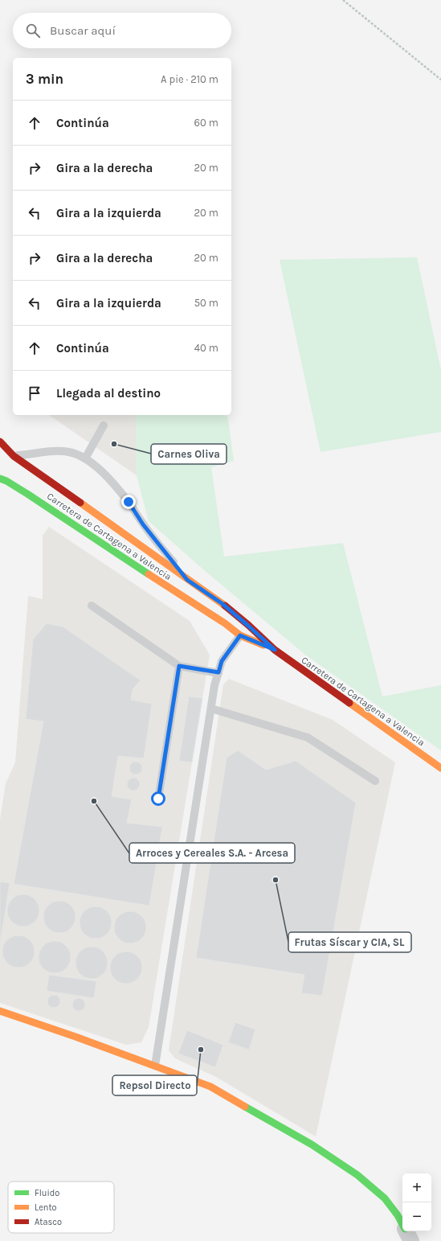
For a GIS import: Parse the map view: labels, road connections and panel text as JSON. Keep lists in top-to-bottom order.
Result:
{
  "streets": {
    "main road": ["Carretera de Cartagena a Valencia"]
  },
  "places": [
    "Carnes Oliva",
    "Arroces y Cereales S.A. - Arcesa",
    "Frutas Síscar y CIA, SL",
    "Repsol Directo"
  ],
  "legend": ["Fluido", "Lento", "Atasco"],
  "page": {
    "search": "Buscar aquí",
    "heading": ["3 min", "A pie · 210 m"],
    "list": [
      ["Continúa", "60 m"],
      ["Gira a la derecha", "20 m"],
      ["Gira a la izquierda", "20 m"],
      ["Gira a la derecha", "20 m"],
      ["Gira a la izquierda", "50 m"],
      ["Continúa", "40 m"],
      "Llegada al destino"
    ],
    "map_buttons": ["+", "−"]
  }
}
